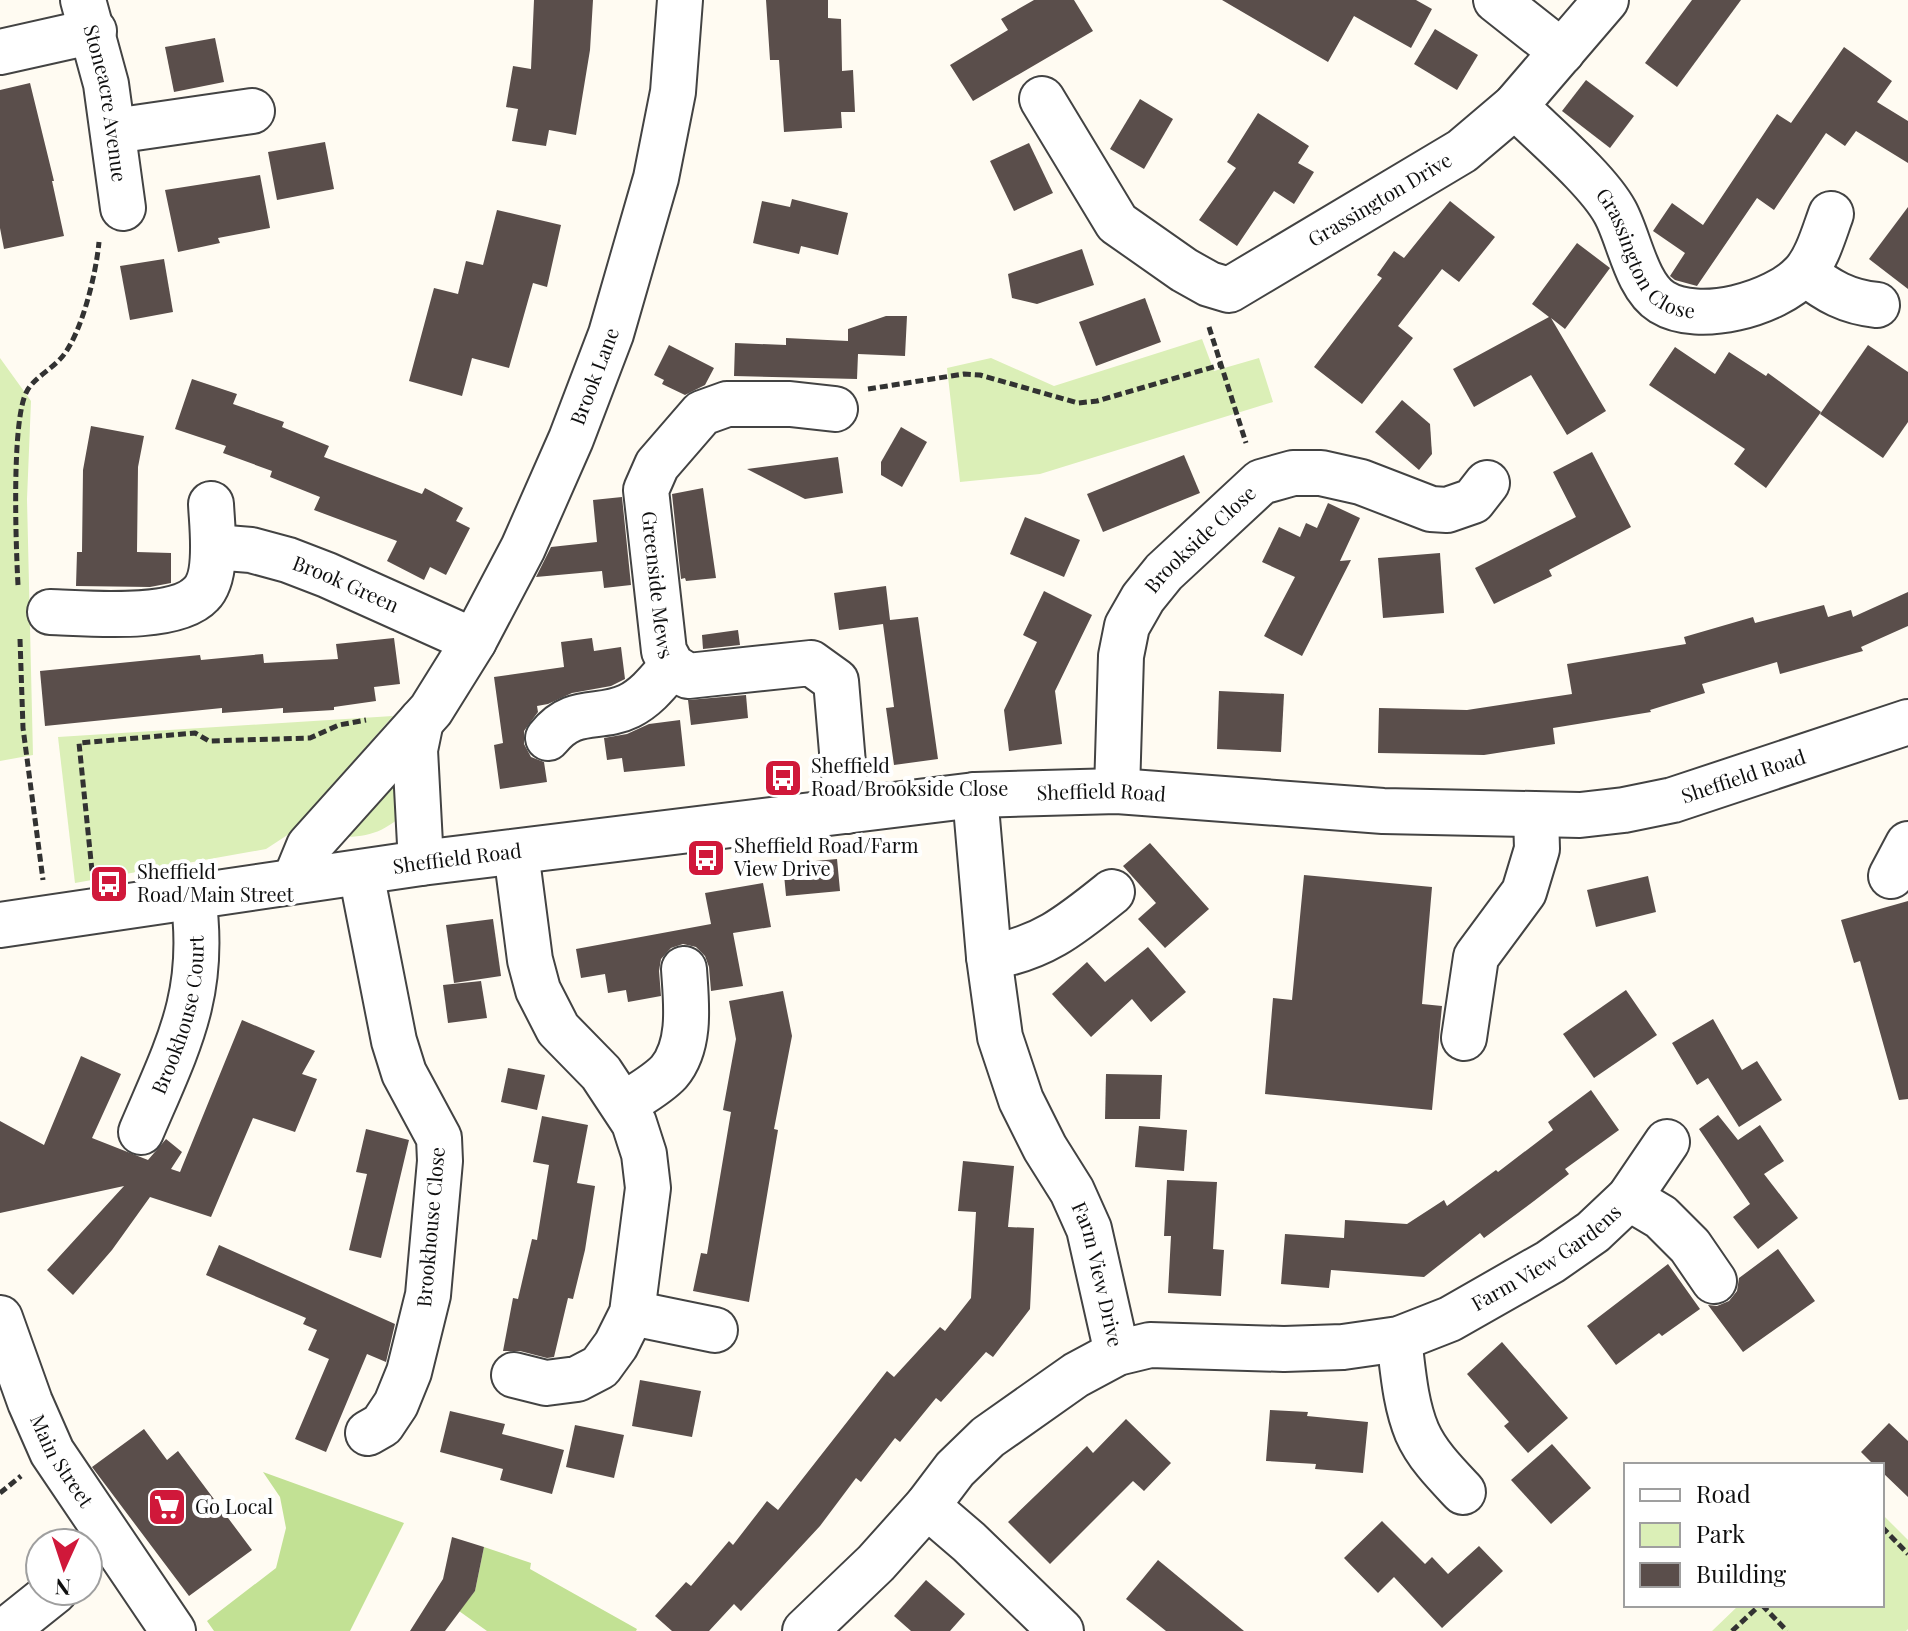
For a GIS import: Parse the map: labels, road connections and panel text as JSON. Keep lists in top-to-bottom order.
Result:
{
  "streets": {
    "street": [
      "Stoneacre Avenue",
      "Grassington Drive",
      "Grassington Close",
      "Brook Lane",
      "Brookside Close",
      "Greenside Mews",
      "Brook Green",
      "Sheffield Road",
      "Brookhouse Court",
      "Brookhouse Close",
      "Farm View Gardens",
      "Farm View Drive",
      "Main Street"
    ]
  },
  "crossings": [
    ["Grassington Drive", "Grassington Close"],
    ["Brook Lane", "Brook Green"],
    ["Brook Lane", "Sheffield Road"],
    ["Brookside Close", "Sheffield Road"],
    ["Greenside Mews", "Sheffield Road"],
    ["Sheffield Road", "Brookhouse Court"],
    ["Sheffield Road", "Brookhouse Close"],
    ["Sheffield Road", "Farm View Drive"],
    ["Farm View Gardens", "Farm View Drive"]
  ],
  "places": {
    "bus stop": ["Sheffield Road/Brookside Close", "Sheffield Road/Farm View Drive", "Sheffield Road/Main Street"],
    "supermarket": ["Go Local"]
  },
  "legend": ["Road", "Park", "Building"],
  "north": "bottom"
}
